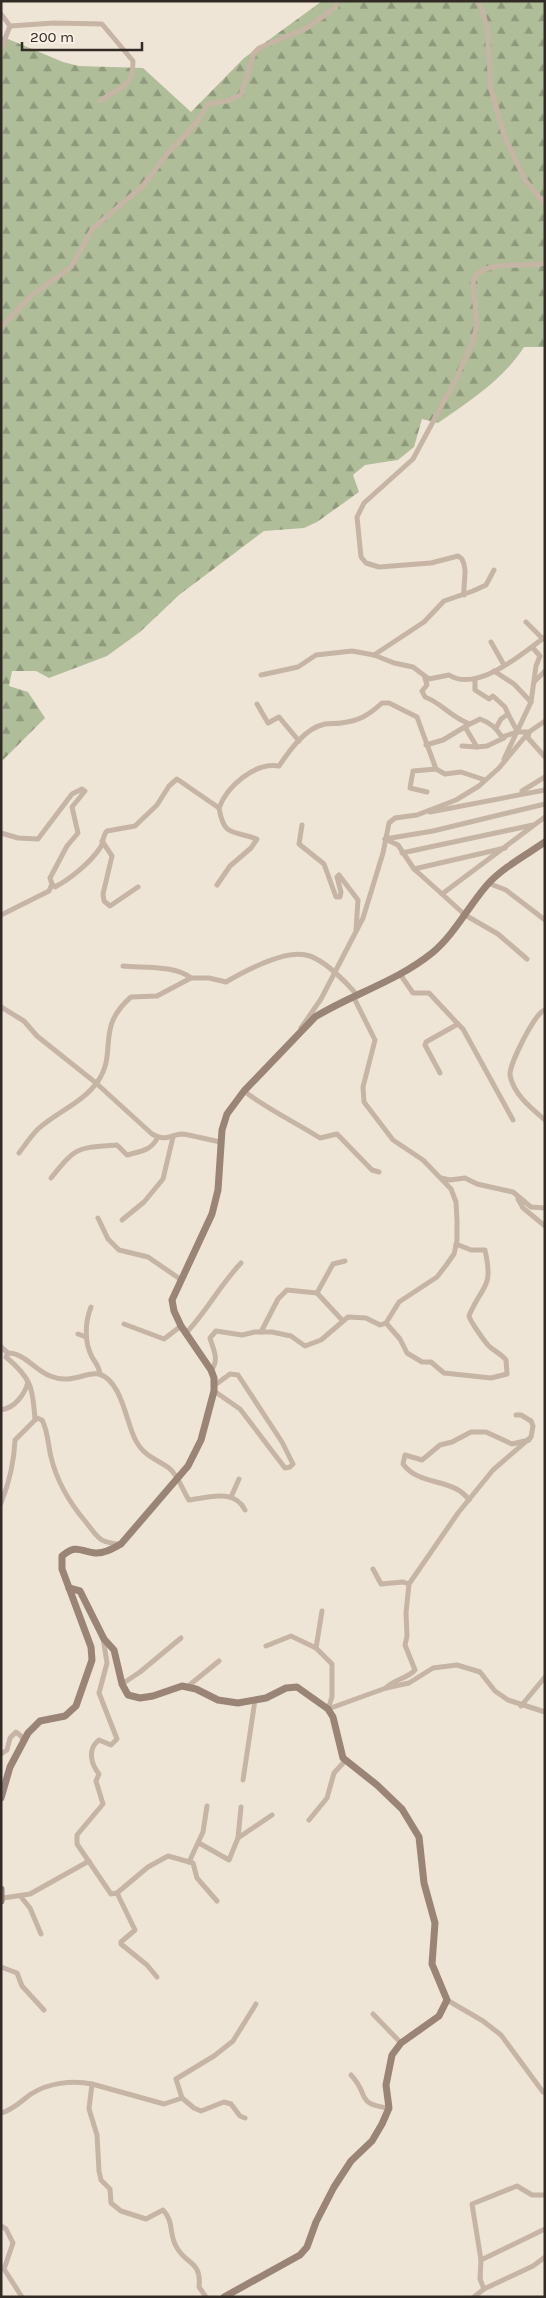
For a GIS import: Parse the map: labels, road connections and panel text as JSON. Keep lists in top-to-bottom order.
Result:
{
  "scale_bar": "200 m"
}
